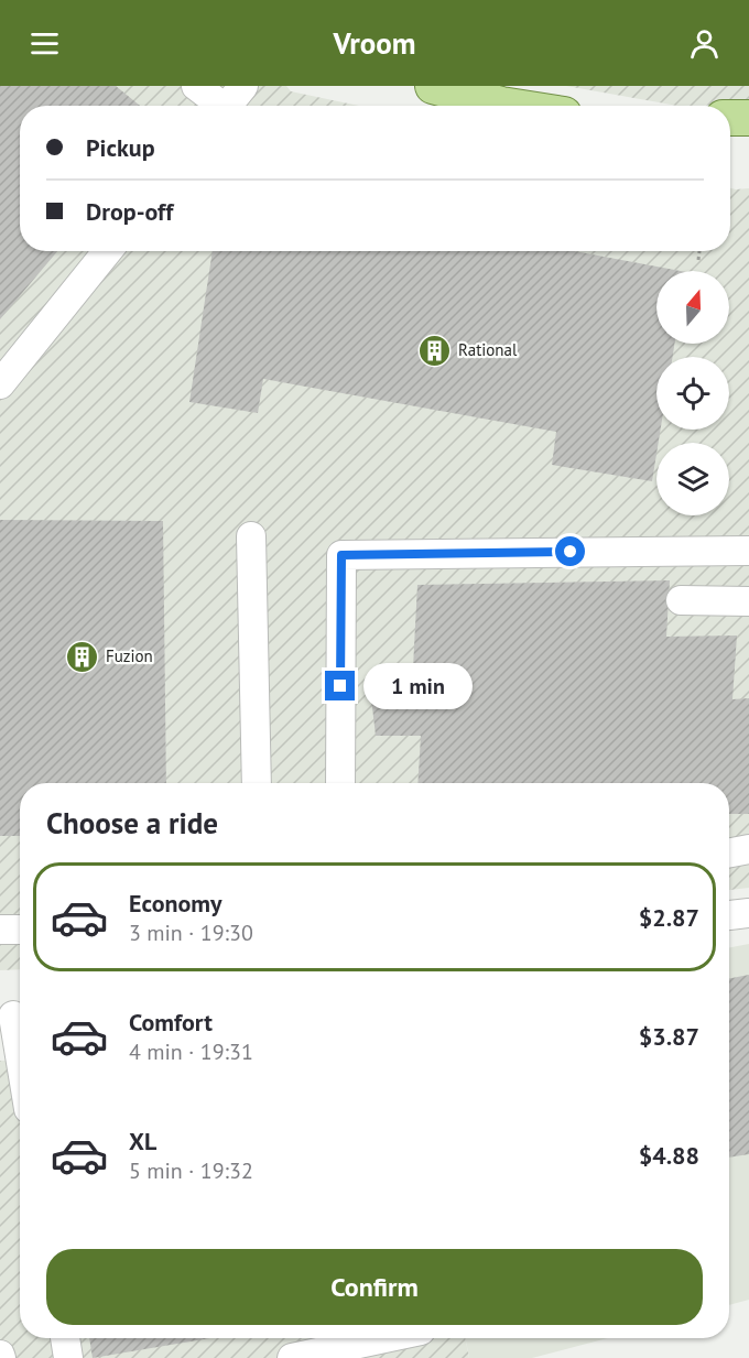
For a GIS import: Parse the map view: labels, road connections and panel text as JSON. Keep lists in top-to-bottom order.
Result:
{
  "places": {
    "building": ["Rational", "Fuzion"]
  },
  "north": "top",
  "page": {
    "header": "Vroom",
    "banner": ["Pickup", "Drop-off"],
    "bubble": "1 min",
    "heading": "Choose a ride",
    "list": [
      {
        "name": "Economy",
        "note": "3 min · 19:30",
        "value": "$2.87"
      },
      {
        "name": "Comfort",
        "note": "4 min · 19:31",
        "value": "$3.87"
      },
      {
        "name": "XL",
        "note": "5 min · 19:32",
        "value": "$4.88"
      }
    ],
    "buttons": "Confirm"
  }
}
